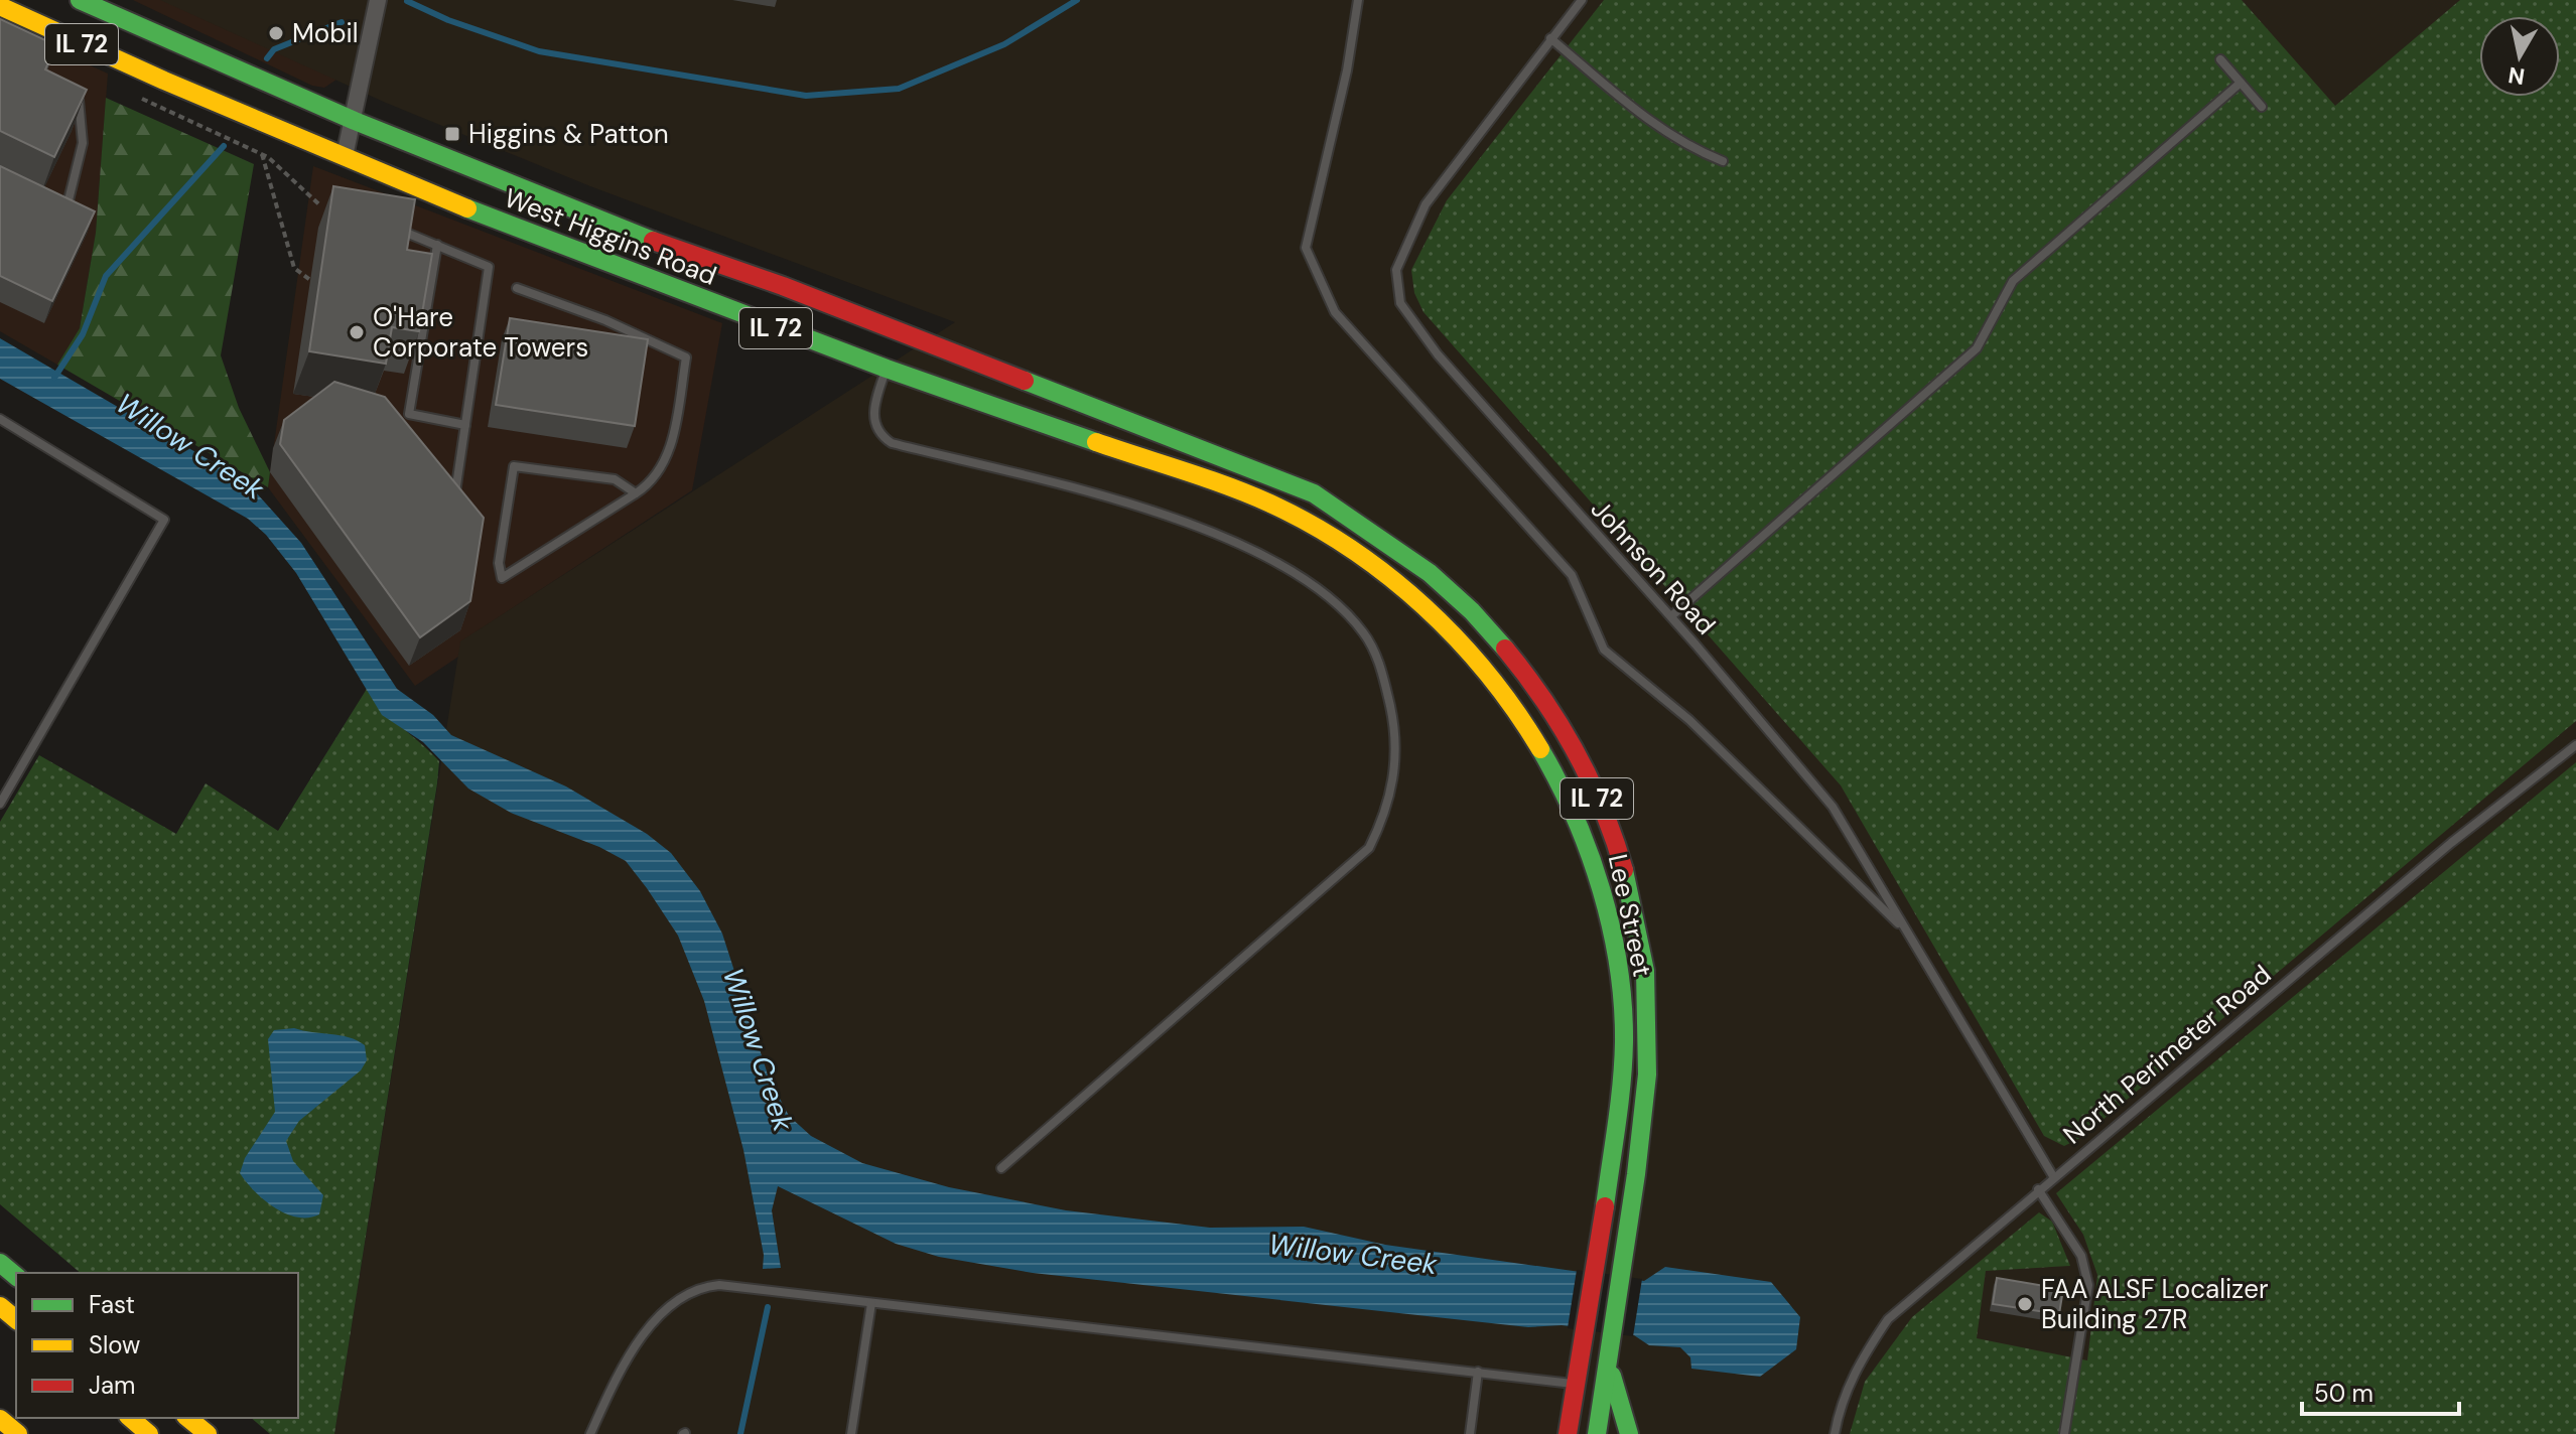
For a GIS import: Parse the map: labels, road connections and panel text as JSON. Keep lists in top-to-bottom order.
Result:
{
  "streets": {
    "main road": ["IL 72", "West Higgins Road", "Lee Street"],
    "lane": ["Johnson Road", "North Perimeter Road"]
  },
  "crossings": [
    ["IL 72", "Lee Street"],
    ["West Higgins Road", "Lee Street"],
    ["Johnson Road", "North Perimeter Road"]
  ],
  "water": ["Willow Creek"],
  "places": {
    "other": ["Mobil", "O'Hare Corporate Towers", "FAA ALSF Localizer Building 27R"],
    "transit": ["Higgins & Patton"]
  },
  "legend": ["Fast", "Slow", "Jam"],
  "scale_bar": "50 m",
  "north": "bottom"
}
